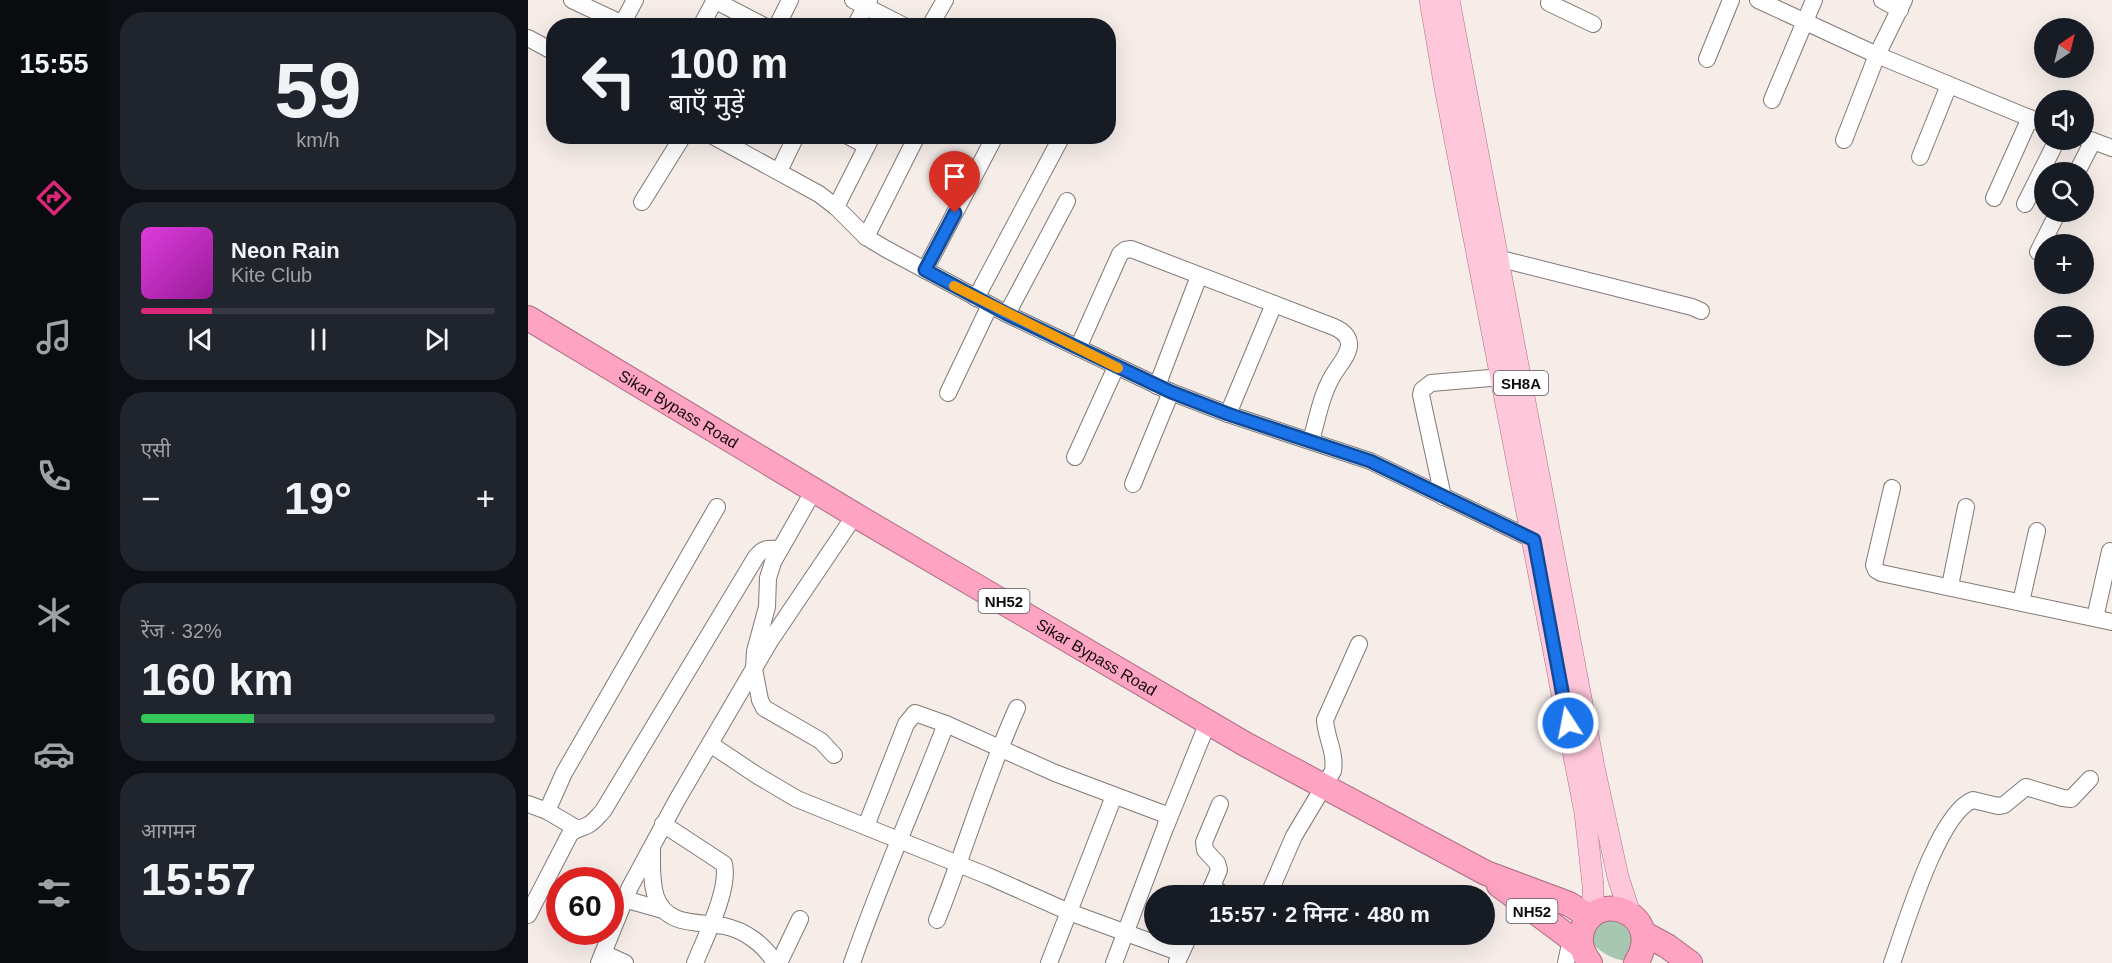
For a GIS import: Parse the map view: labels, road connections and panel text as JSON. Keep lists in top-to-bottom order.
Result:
{
  "streets": {
    "highway": ["Sikar Bypass Road", "NH52"],
    "main road": ["SH8A"]
  },
  "crossings": [
    ["SH8A", "Sikar Bypass Road"]
  ],
  "north": "top right",
  "page": {
    "tabs": "15:55",
    "tile": [
      ["59", "km/h"],
      "एसी",
      ["रेंज · 32%", "160 km"],
      ["आगमन", "15:57"]
    ],
    "map_buttons": ["+", "−"],
    "turn": ["100 m", "बाएँ मुड़ें"],
    "song": ["Neon Rain", "Kite Club"],
    "heat": ["−", "19°", "+"],
    "limit": "60",
    "trip": "15:57 · 2 मिनट · 480 m"
  }
}
